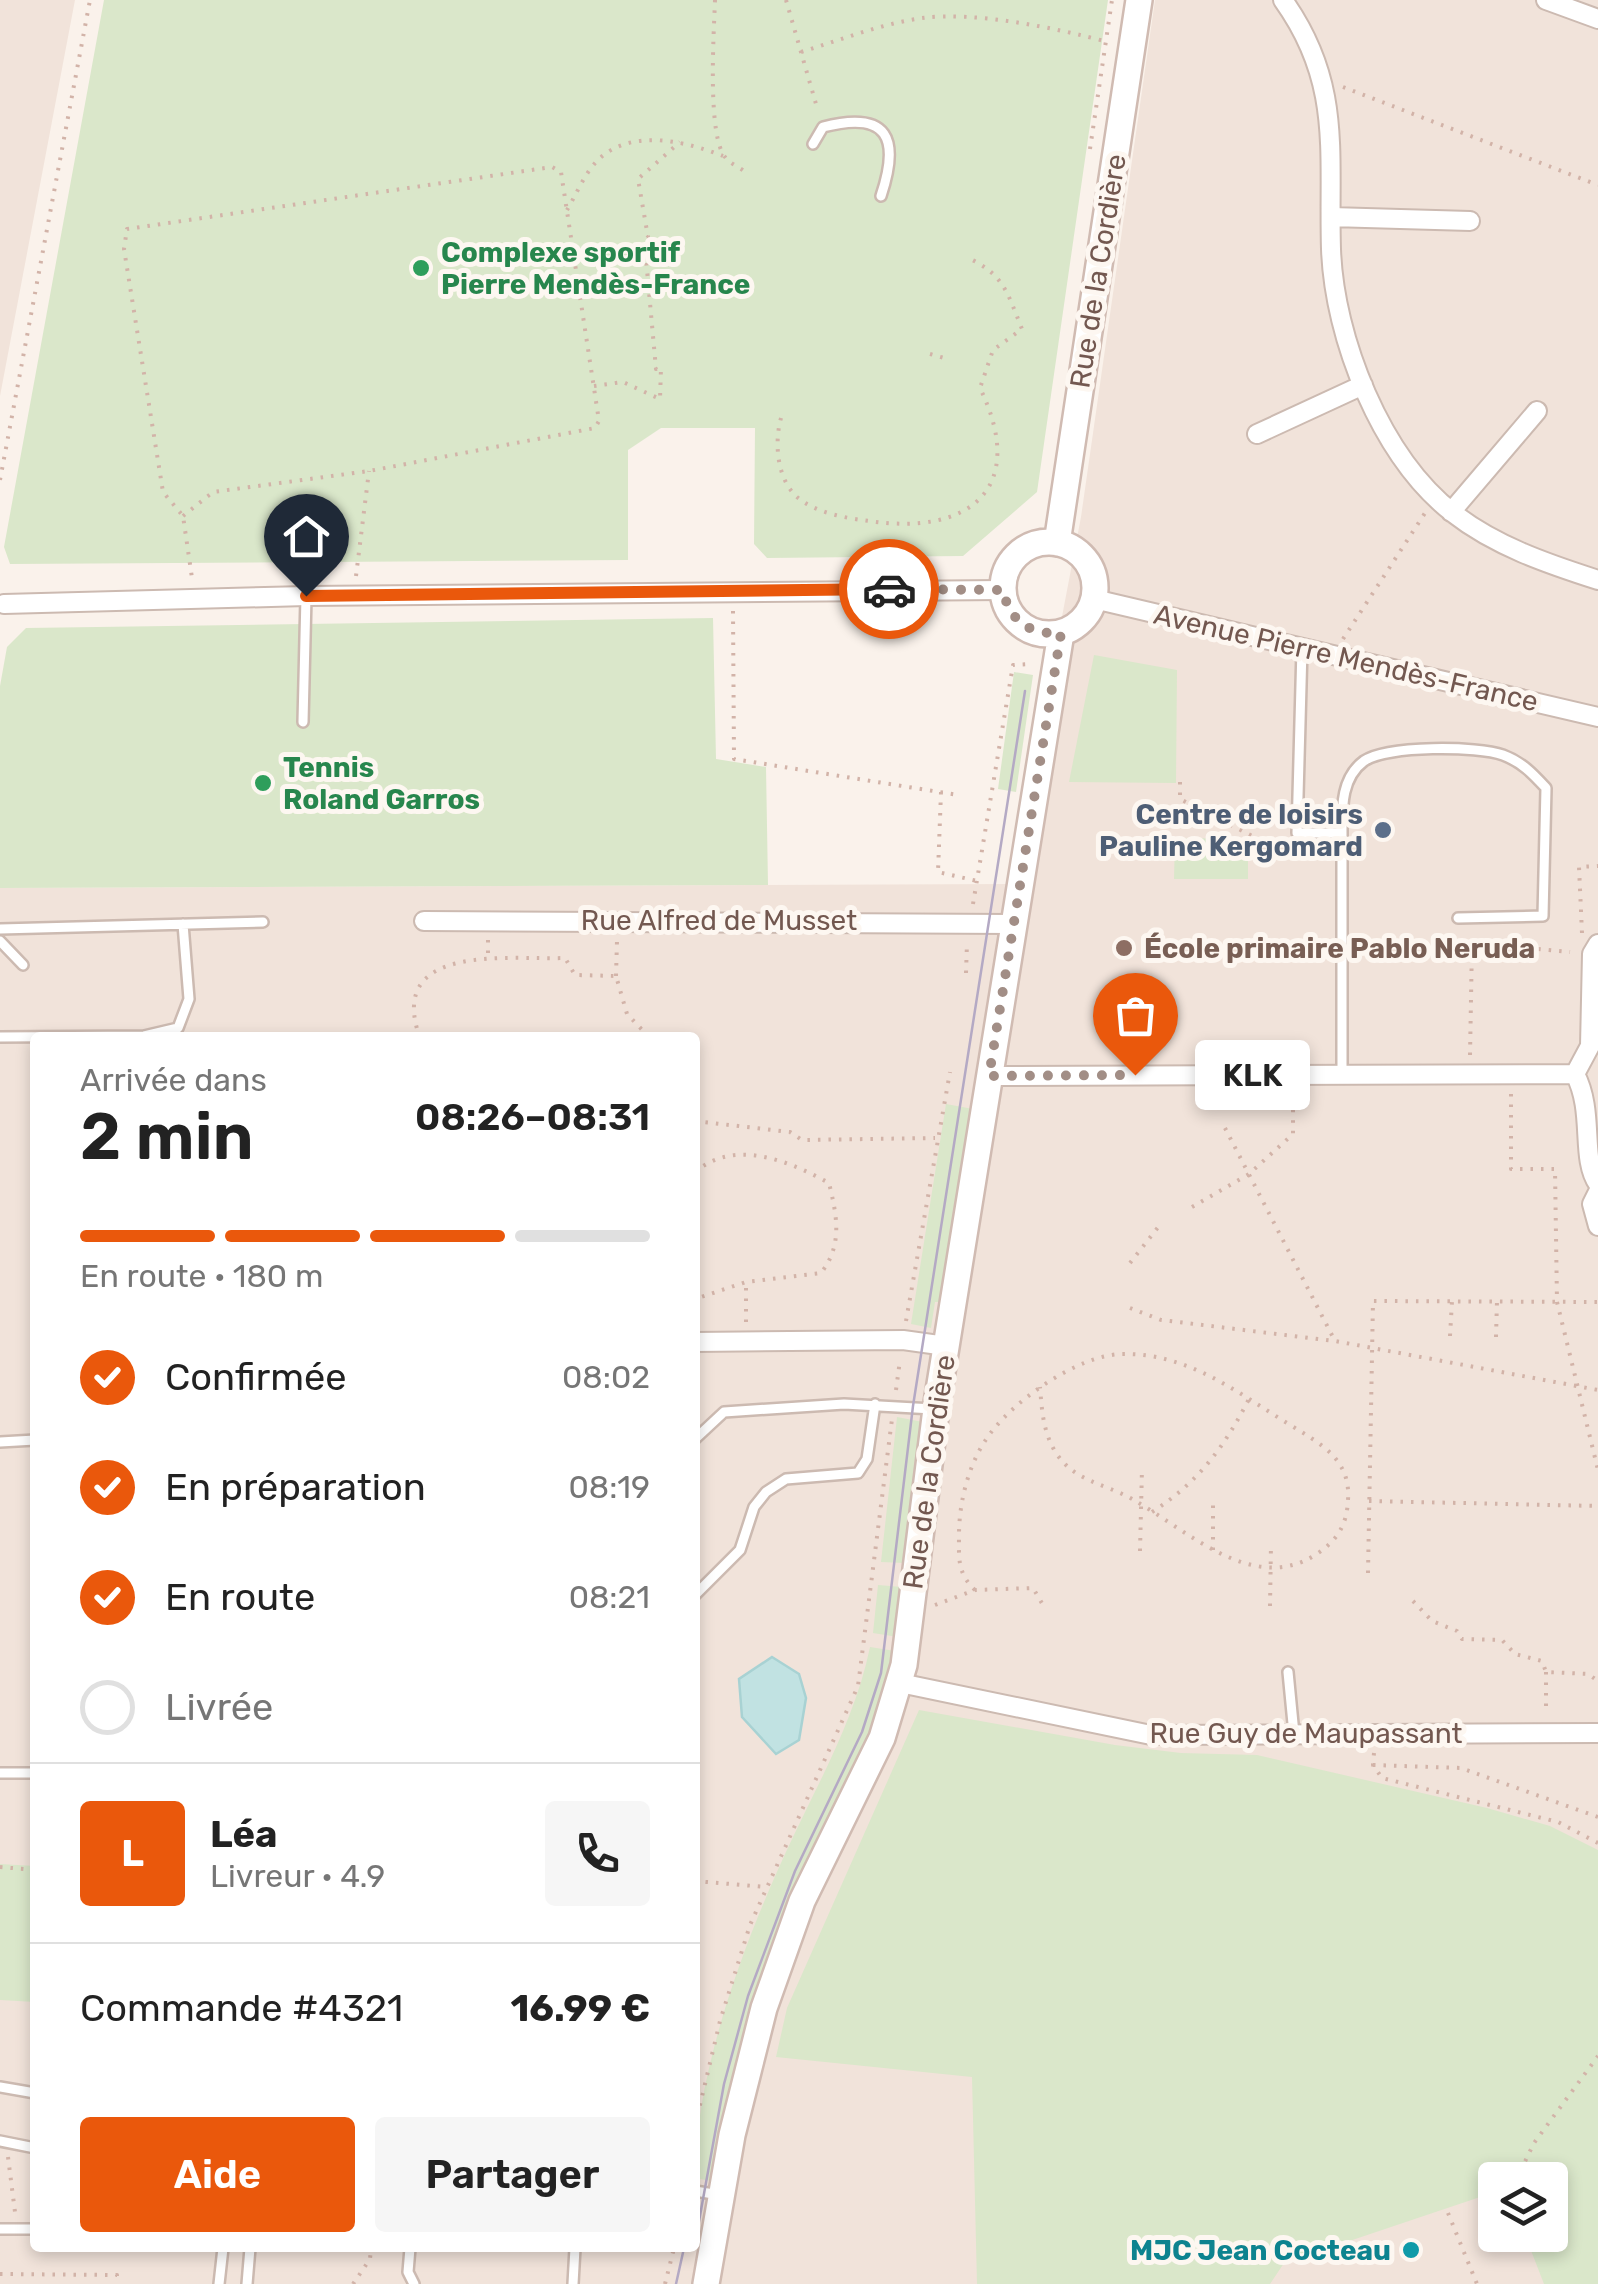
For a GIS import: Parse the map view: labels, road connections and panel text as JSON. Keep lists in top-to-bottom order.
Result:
{
  "streets": {
    "street": [
      "Rue de la Cordière",
      "Avenue Pierre Mendès-France",
      "Rue Alfred de Musset",
      "Rue Guy de Maupassant"
    ]
  },
  "crossings": [
    ["Rue de la Cordière", "Avenue Pierre Mendès-France"],
    ["Rue de la Cordière", "Rue Alfred de Musset"],
    ["Rue de la Cordière", "Rue Guy de Maupassant"]
  ],
  "places": [
    "Complexe sportif Pierre Mendès-France",
    "Tennis Roland Garros",
    "Centre de loisirs Pauline Kergomard",
    "École primaire Pablo Neruda",
    "KLK",
    "MJC Jean Cocteau"
  ],
  "page": {
    "heading": ["2 min", "Arrivée dans", "08:26–08:31"],
    "panel": [
      "Léa",
      "Livreur · 4.9",
      "Commande #4321",
      "16.99 €"
    ],
    "bubble": "KLK",
    "bar": "En route · 180 m",
    "list": [
      ["Confirmée", "08:02"],
      ["En préparation", "08:19"],
      ["En route", "08:21"],
      "Livrée"
    ],
    "round": "L",
    "buttons": ["Aide", "Partager"]
  }
}
